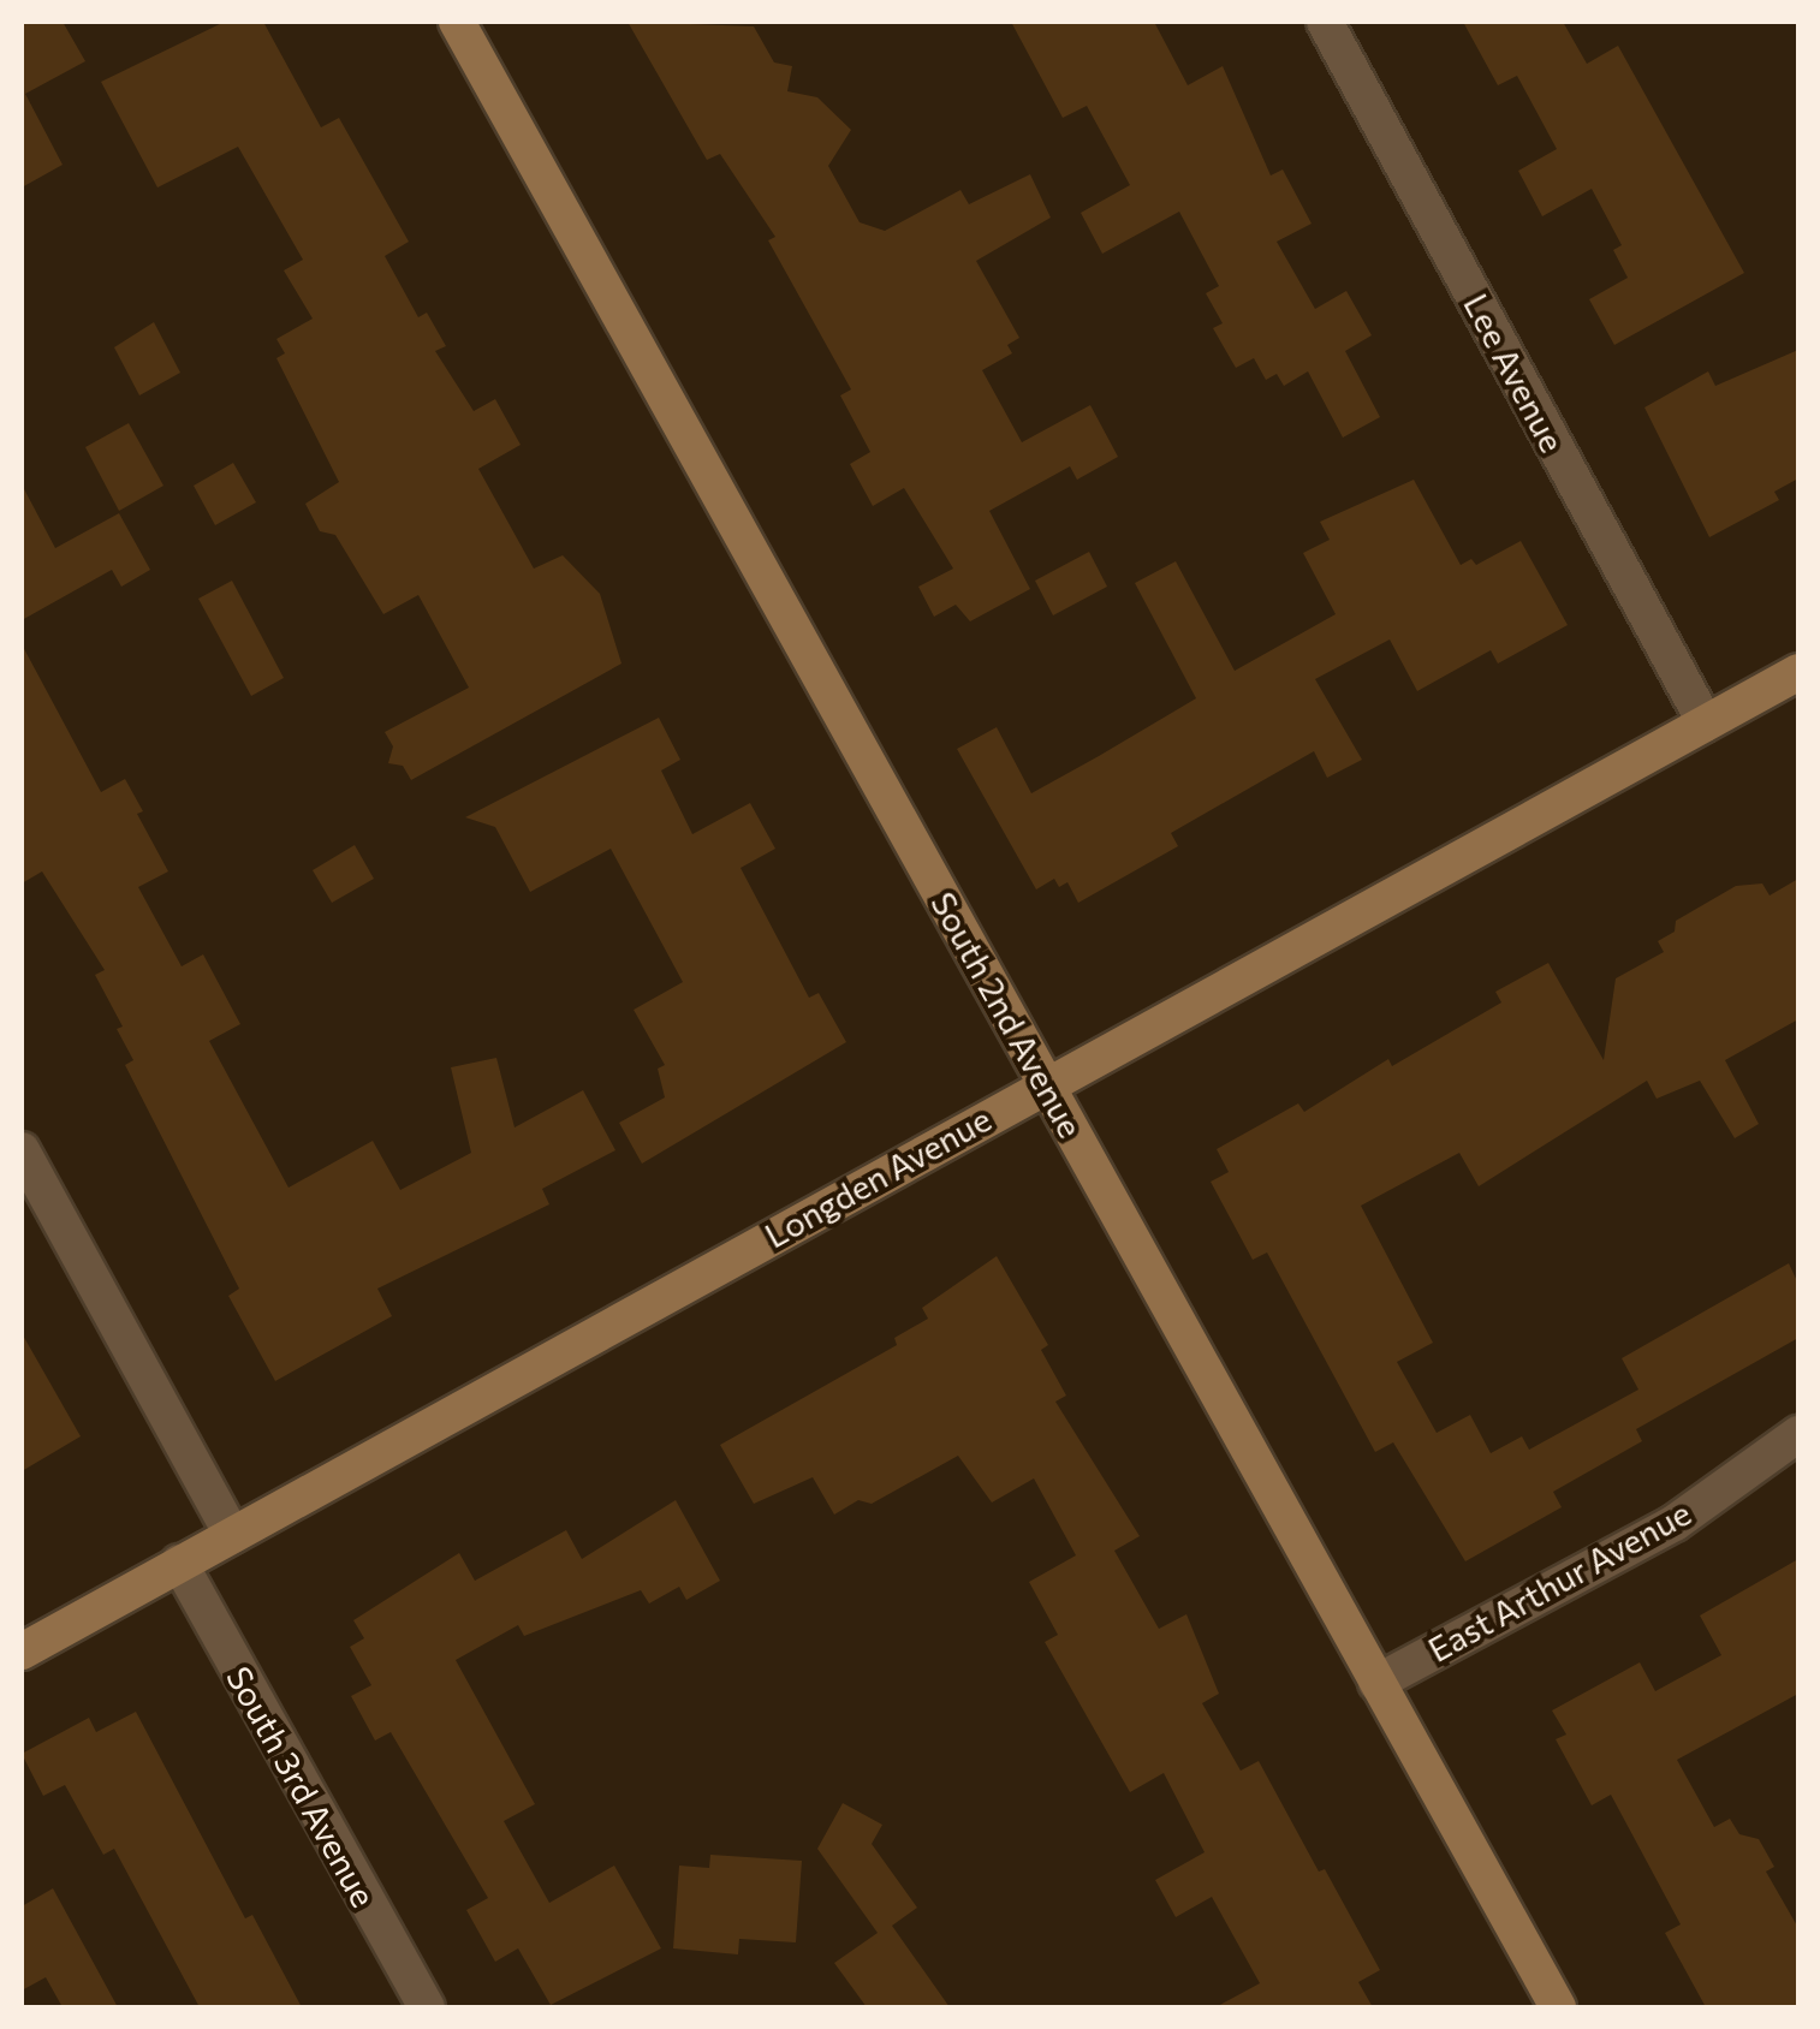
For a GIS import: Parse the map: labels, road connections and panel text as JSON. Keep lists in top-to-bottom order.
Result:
{
  "streets": {
    "street": [
      "Lee Avenue",
      "South 2nd Avenue",
      "Longden Avenue",
      "East Arthur Avenue",
      "South 3rd Avenue"
    ]
  },
  "crossings": [
    ["Lee Avenue", "Longden Avenue"],
    ["South 2nd Avenue", "Longden Avenue"],
    ["South 2nd Avenue", "East Arthur Avenue"],
    ["Longden Avenue", "South 3rd Avenue"]
  ]
}
